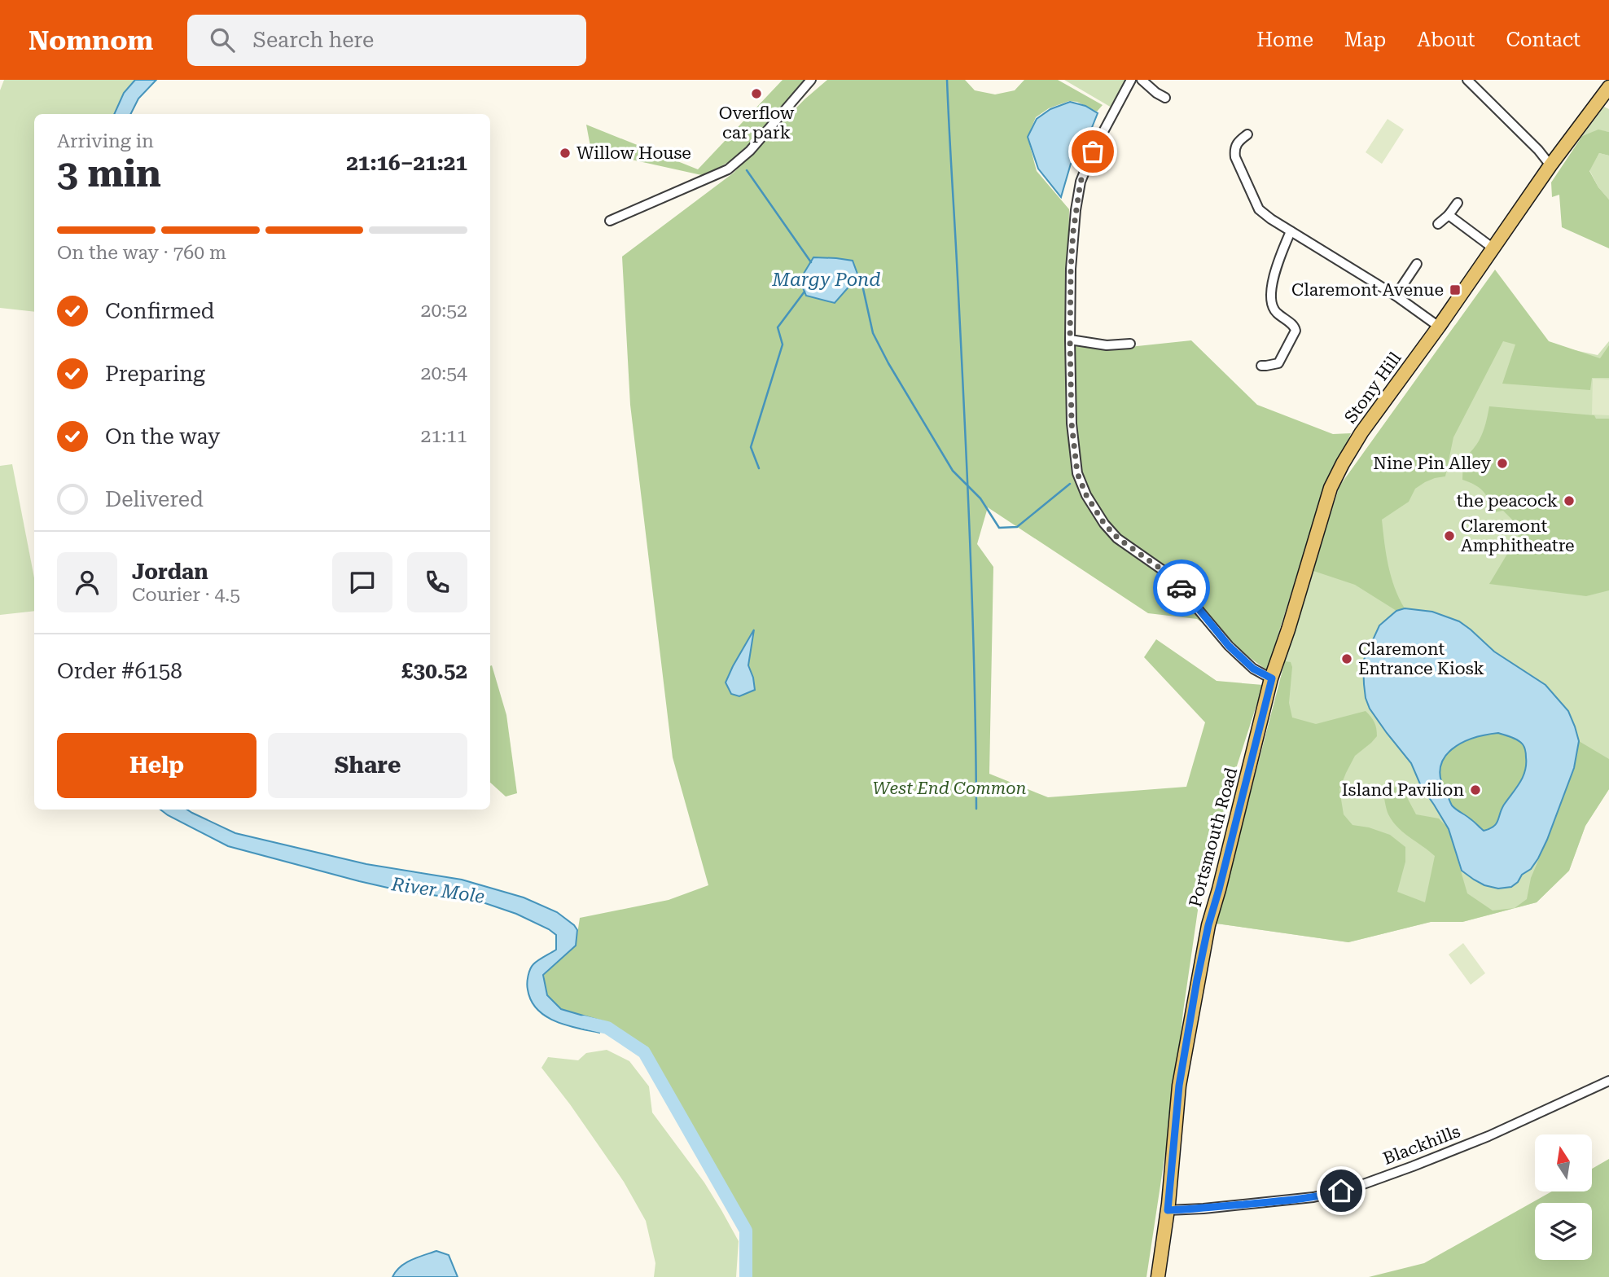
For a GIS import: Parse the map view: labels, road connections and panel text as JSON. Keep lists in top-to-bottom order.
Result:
{
  "streets": {
    "main road": ["Stony Hill", "Portsmouth Road"],
    "street": ["Blackhills"]
  },
  "crossings": [
    ["Stony Hill", "Portsmouth Road"],
    ["Portsmouth Road", "Blackhills"]
  ],
  "water": ["Margy Pond", "River Mole"],
  "parks": ["West End Common"],
  "places": {
    "other": [
      "Overflow car park",
      "Willow House",
      "Nine Pin Alley",
      "the peacock",
      "Claremont Amphitheatre",
      "Claremont Entrance Kiosk",
      "Island Pavilion"
    ],
    "transit": ["Claremont Avenue"]
  },
  "north": "top",
  "page": {
    "header": "Nomnom",
    "search": "Search here",
    "nav": [
      "Home",
      "Map",
      "About",
      "Contact"
    ],
    "heading": ["3 min", "Arriving in", "21:16–21:21"],
    "panel": [
      "Jordan",
      "Courier · 4.5",
      "Order #6158",
      "£30.52"
    ],
    "bar": "On the way · 760 m",
    "list": [
      ["Confirmed", "20:52"],
      ["Preparing", "20:54"],
      ["On the way", "21:11"],
      "Delivered"
    ],
    "buttons": ["Help", "Share"]
  }
}
